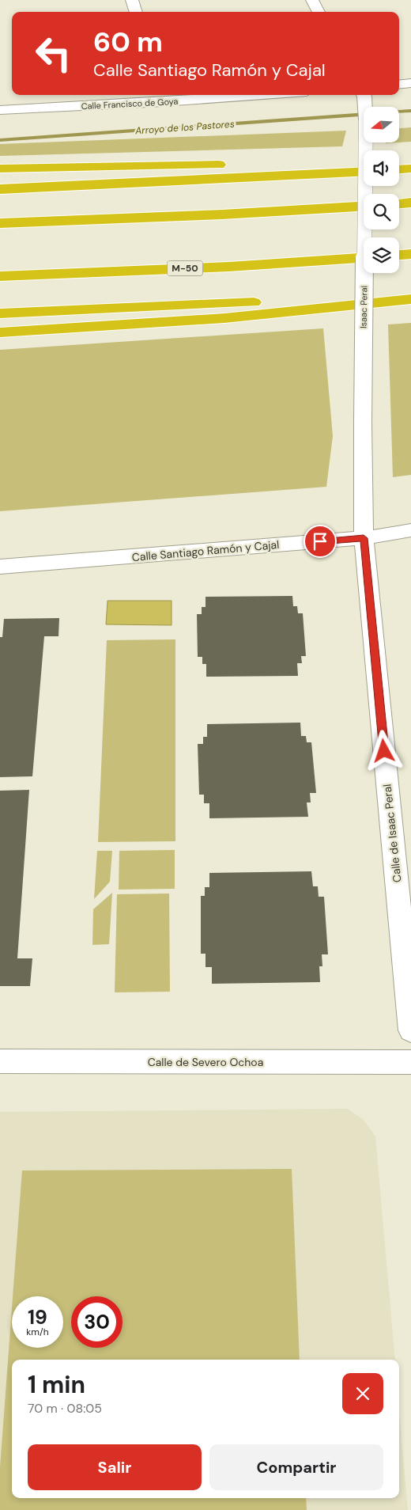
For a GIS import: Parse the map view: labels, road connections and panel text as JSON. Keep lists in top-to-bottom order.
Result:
{
  "streets": {
    "highway": ["M-50"],
    "street": [
      "Calle Francisco de Goya",
      "Isaac Peral",
      "Calle Santiago Ramón y Cajal",
      "Calle de Isaac Peral",
      "Calle de Severo Ochoa"
    ]
  },
  "crossings": [
    ["Isaac Peral", "Calle de Isaac Peral"],
    ["Calle Santiago Ramón y Cajal", "Calle de Isaac Peral"]
  ],
  "water": ["Arroyo de los Pastores"],
  "north": "left",
  "page": {
    "turn": ["60 m", "Calle Santiago Ramón y Cajal"],
    "speed": "19 km/h",
    "limit": "30",
    "heading": ["1 min", "70 m · 08:05"],
    "buttons": ["Salir", "Compartir"]
  }
}
